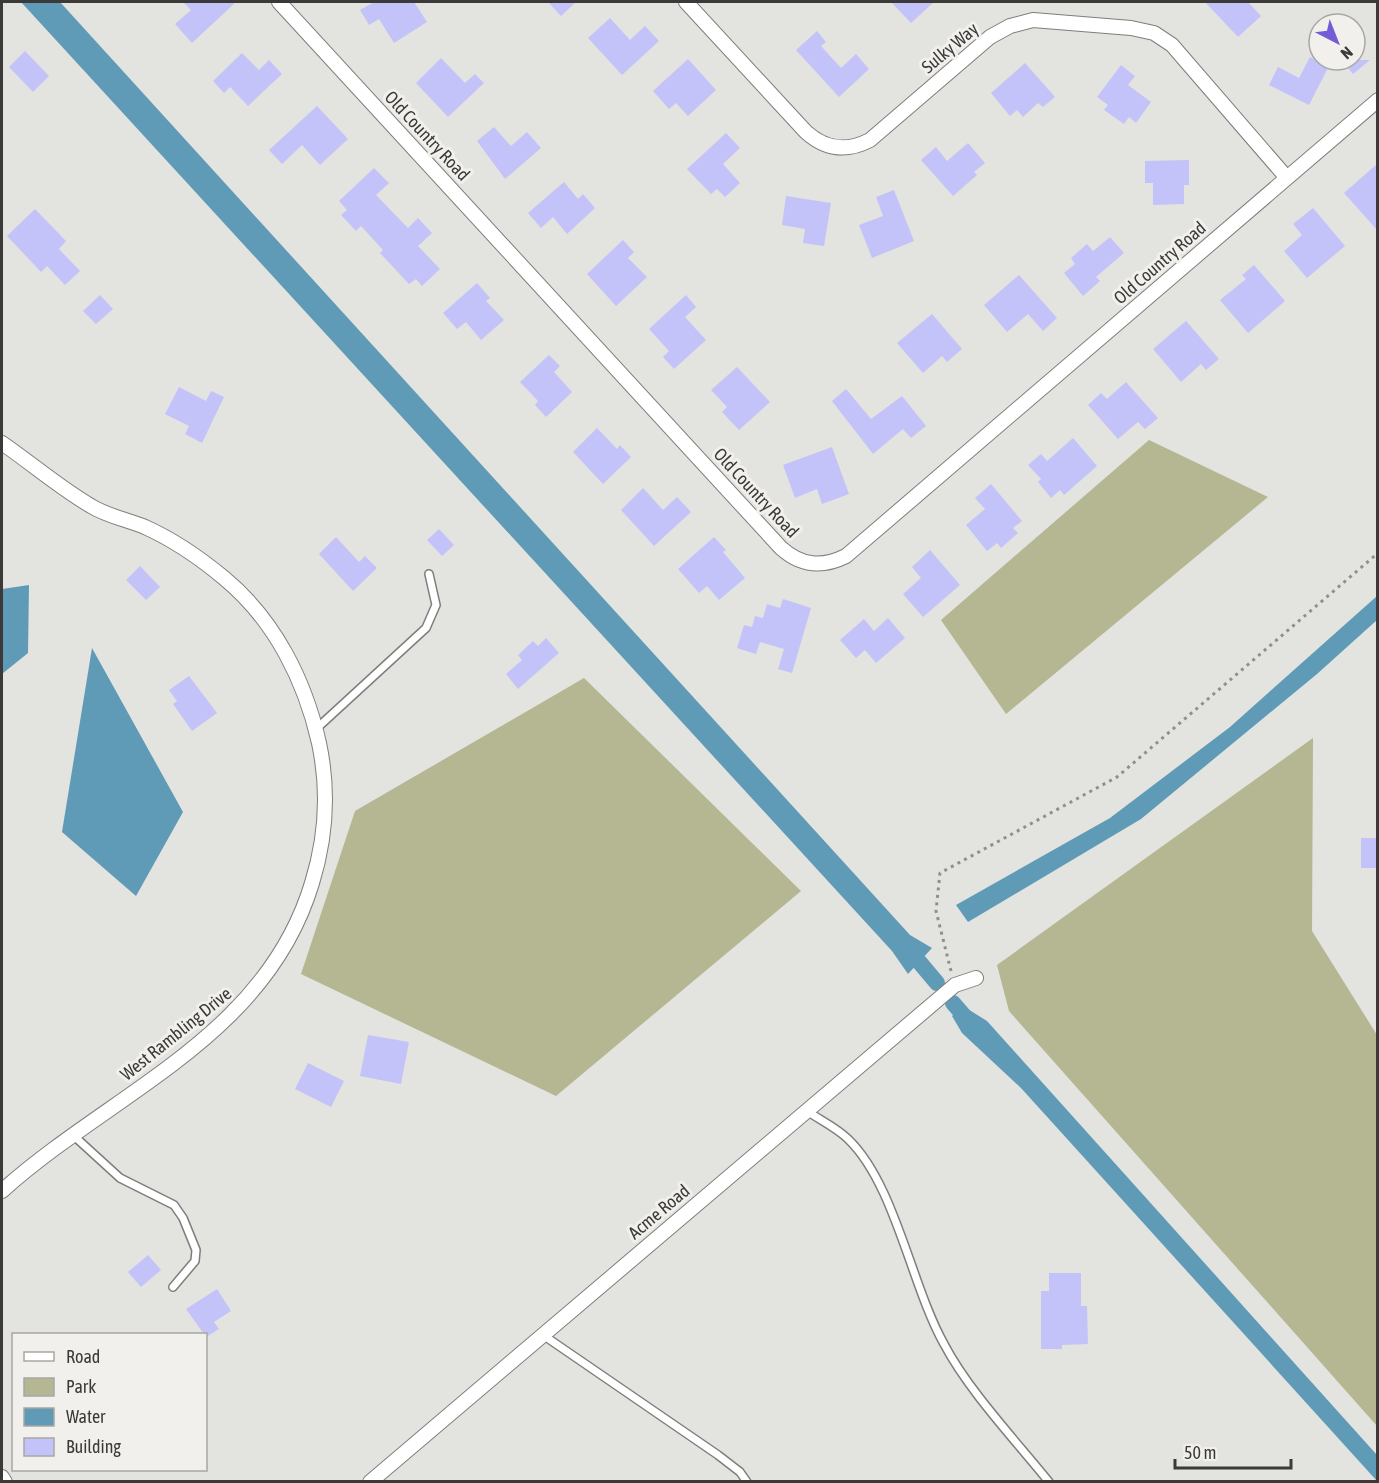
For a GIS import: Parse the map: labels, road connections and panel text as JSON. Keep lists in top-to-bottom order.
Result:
{
  "streets": {
    "street": [
      "Sulky Way",
      "Old Country Road",
      "West Rambling Drive",
      "Acme Road"
    ]
  },
  "crossings": [
    ["Sulky Way", "Old Country Road"]
  ],
  "legend": [
    "Road",
    "Park",
    "Water",
    "Building"
  ],
  "scale_bar": "50 m",
  "north": "bottom right"
}
